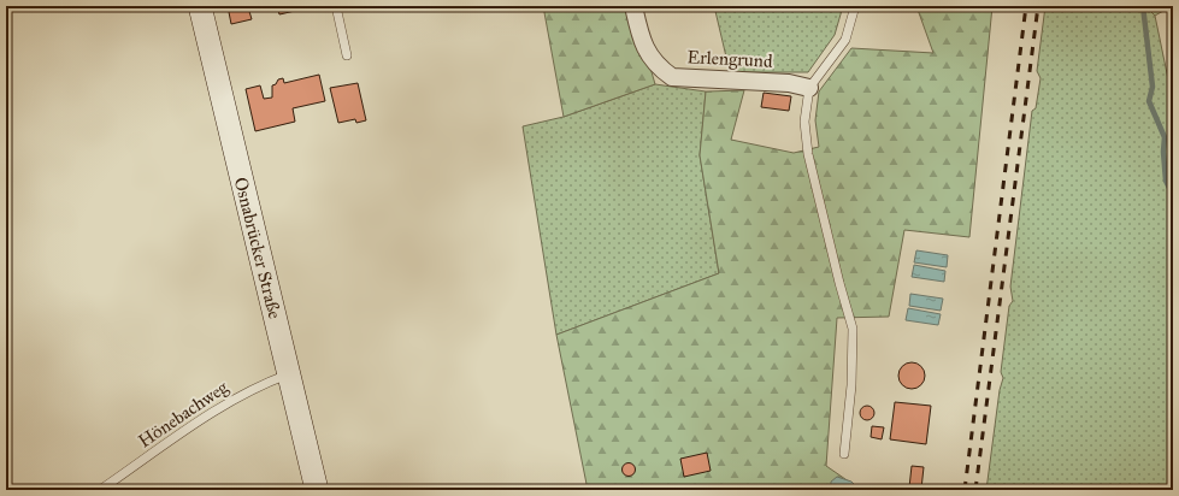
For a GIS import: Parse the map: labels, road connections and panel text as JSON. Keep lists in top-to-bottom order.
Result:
{
  "streets": {
    "main road": ["Osnabrücker Straße"],
    "street": ["Erlengrund"],
    "lane": ["Hönebachweg"]
  },
  "crossings": [
    ["Osnabrücker Straße", "Hönebachweg"]
  ]
}
